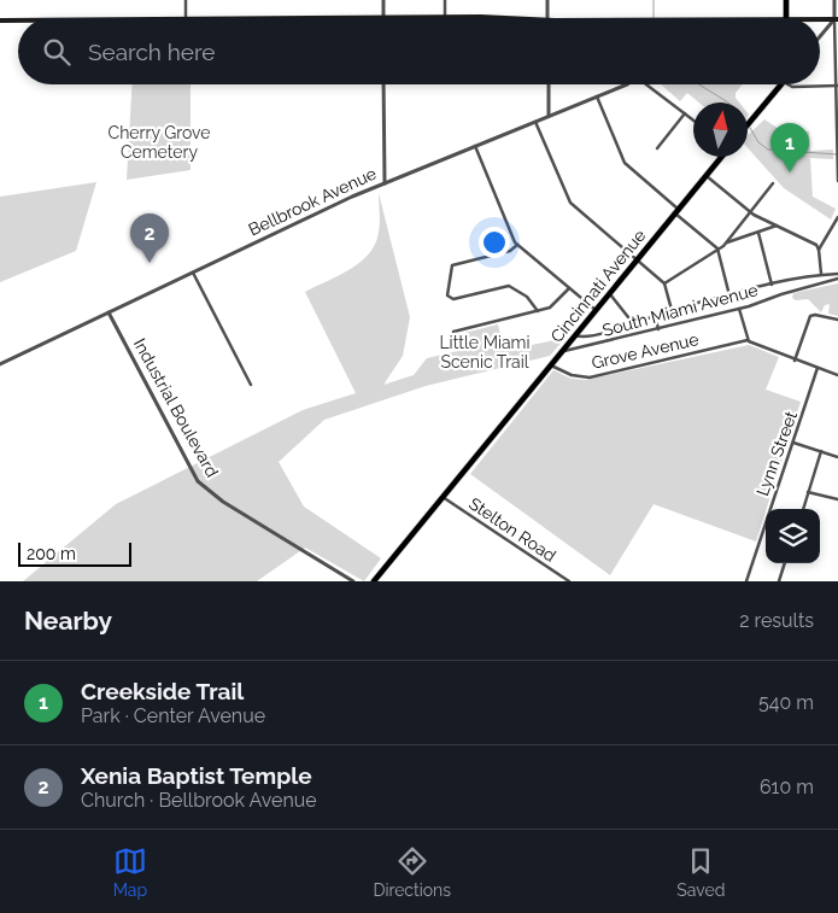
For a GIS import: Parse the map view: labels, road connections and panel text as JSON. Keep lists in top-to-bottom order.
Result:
{
  "streets": {
    "highway": ["Cincinnati Avenue"],
    "street": [
      "Bellbrook Avenue",
      "South Miami Avenue",
      "Grove Avenue",
      "Industrial Boulevard",
      "Lynn Street",
      "Stelton Road"
    ]
  },
  "crossings": [
    ["Bellbrook Avenue", "Industrial Boulevard"],
    ["Cincinnati Avenue", "South Miami Avenue"],
    ["Cincinnati Avenue", "Grove Avenue"],
    ["Cincinnati Avenue", "Stelton Road"]
  ],
  "parks": ["Cherry Grove Cemetery", "Little Miami Scenic Trail"],
  "scale_bar": "200 m",
  "north": "top",
  "page": {
    "search": "Search here",
    "pins": ["1", "2"],
    "scale": "200 m",
    "heading": ["Nearby", "2 results"],
    "list": [
      {
        "mark": "1",
        "name": "Creekside Trail",
        "note": "Park · Center Avenue",
        "value": "540 m"
      },
      {
        "mark": "2",
        "name": "Xenia Baptist Temple",
        "note": "Church · Bellbrook Avenue",
        "value": "610 m"
      }
    ],
    "nav": ["Map", "Directions", "Saved"]
  }
}
